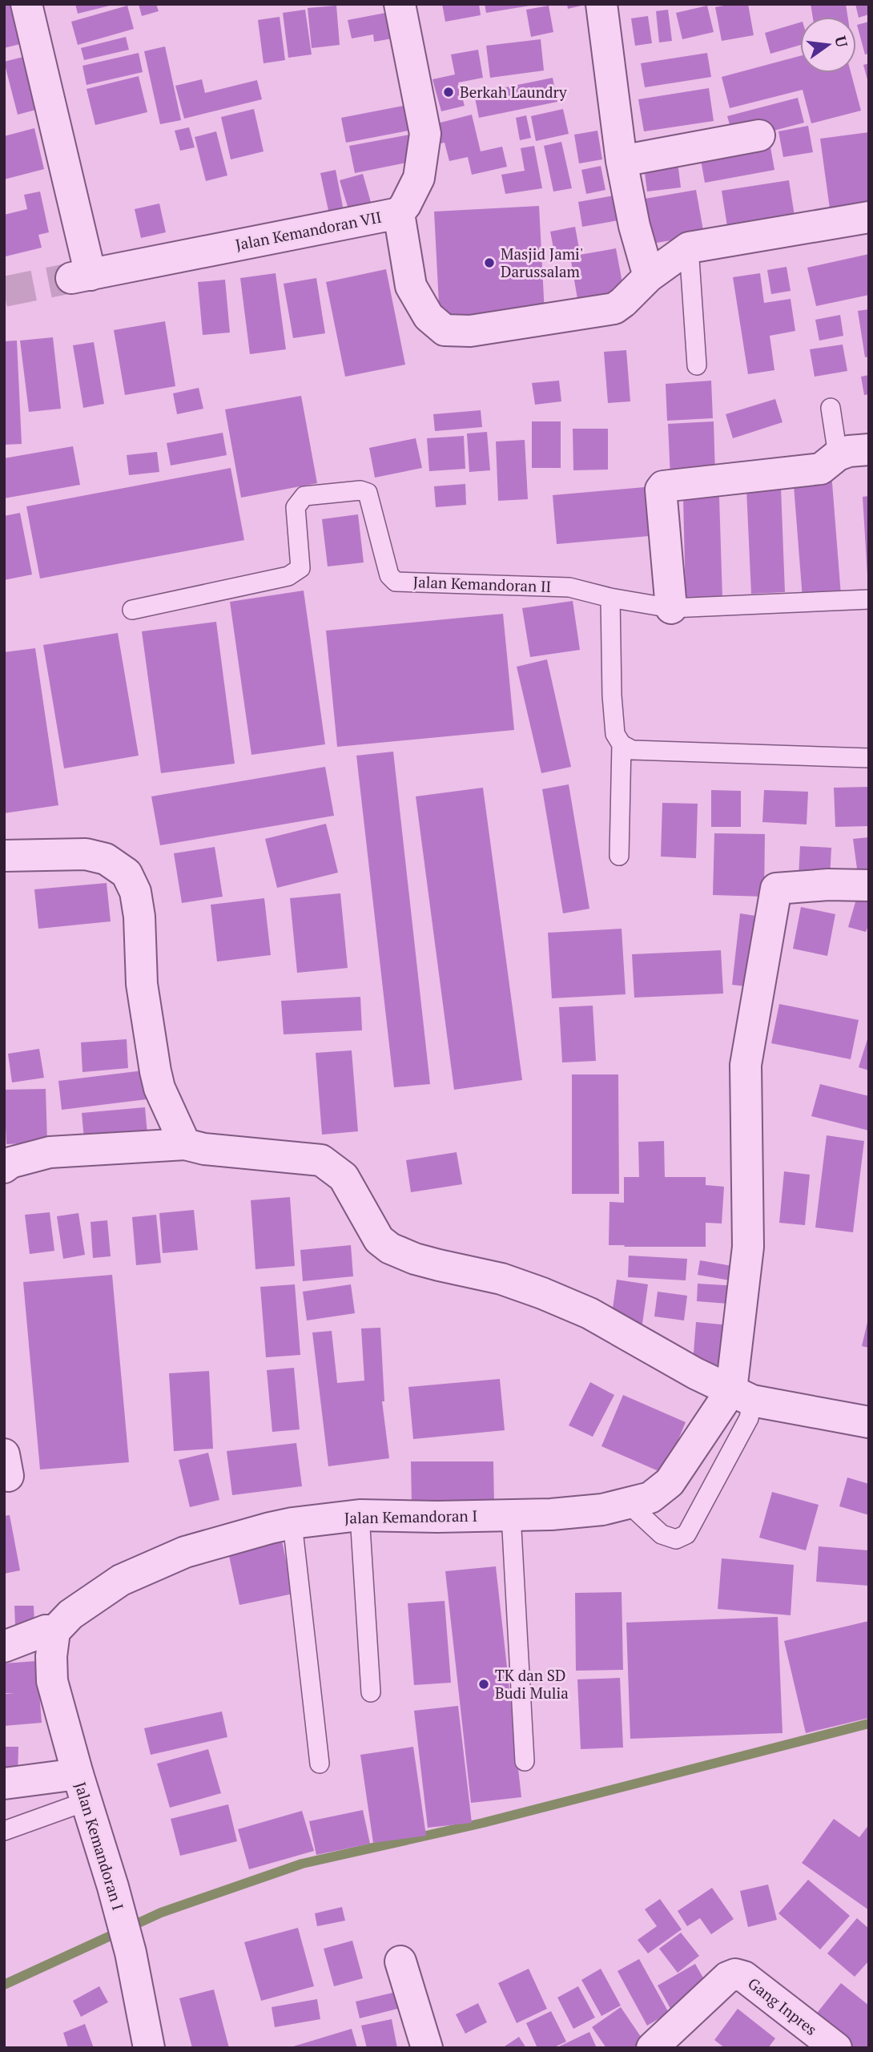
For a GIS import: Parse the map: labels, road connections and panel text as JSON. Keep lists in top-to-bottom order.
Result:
{
  "streets": {
    "street": ["Jalan Kemandoran VII", "Jalan Kemandoran I", "Gang Inpres"],
    "lane": ["Jalan Kemandoran II"]
  },
  "places": ["Berkah Laundry", "Masjid Jami' Darussalam", "TK dan SD Budi Mulia"],
  "north": "right"
}
